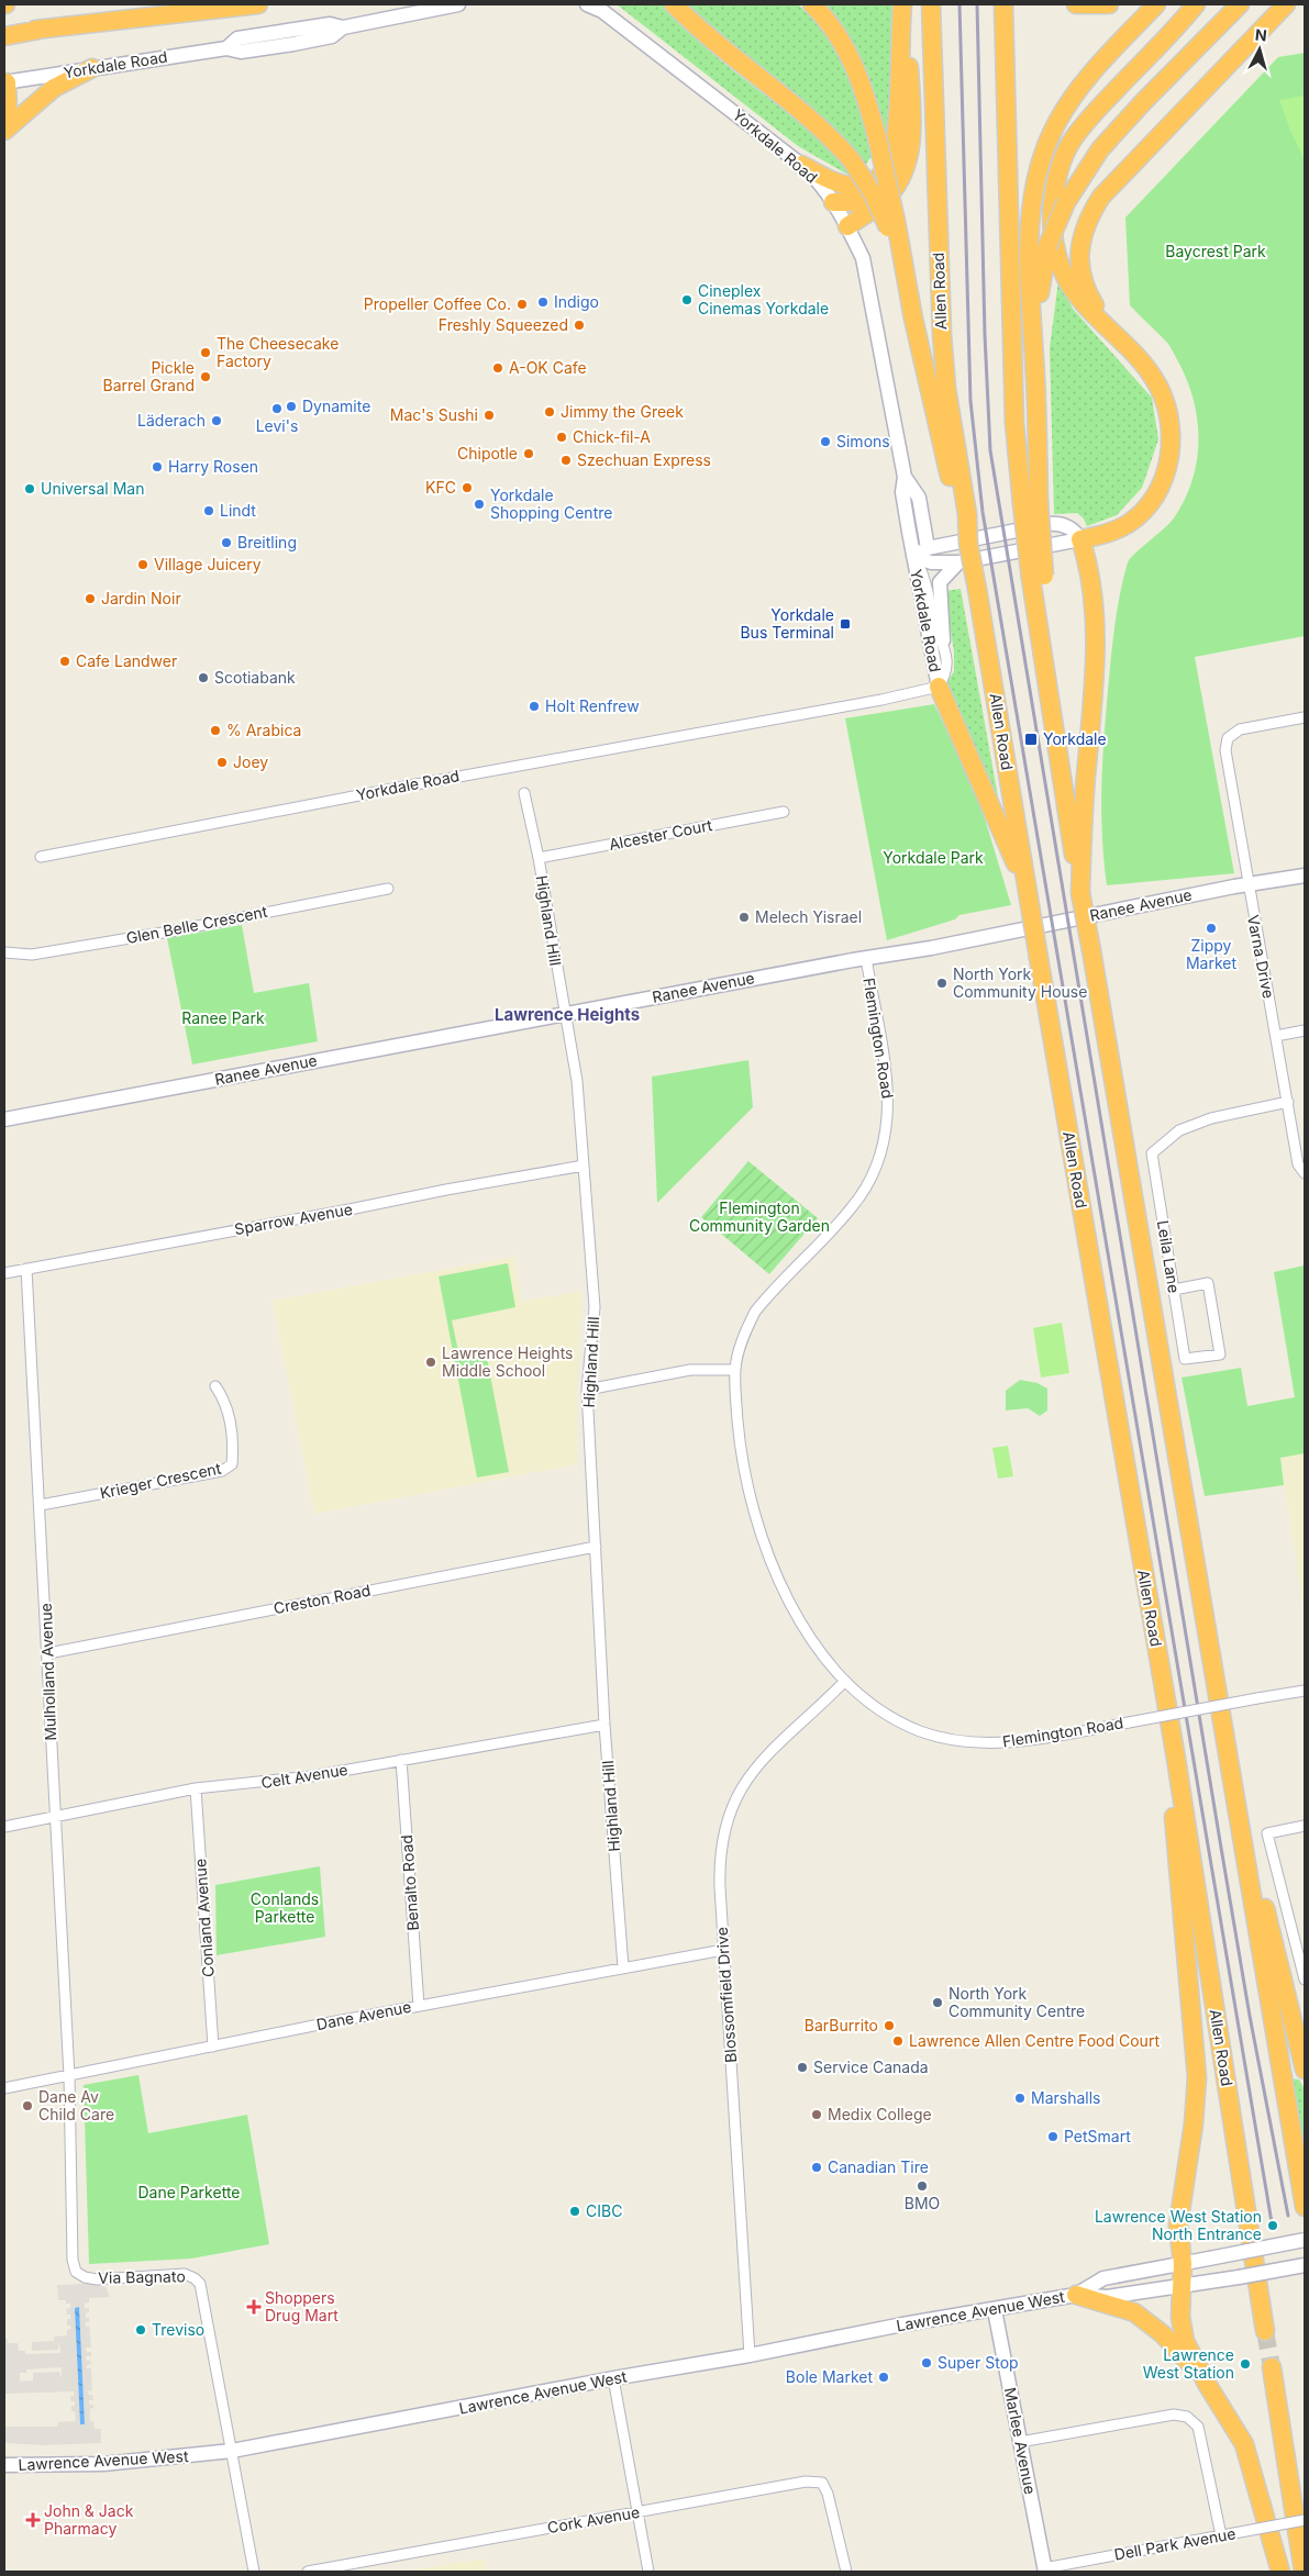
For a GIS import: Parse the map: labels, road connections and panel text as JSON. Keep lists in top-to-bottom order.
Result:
{
  "streets": {
    "highway": ["Allen Road"],
    "street": [
      "Yorkdale Road",
      "Alcester Court",
      "Ranee Avenue",
      "Highland Hill",
      "Glen Belle Crescent",
      "Varna Drive",
      "Flemington Road",
      "Sparrow Avenue",
      "Leila Lane",
      "Krieger Crescent",
      "Creston Road",
      "Mulholland Avenue",
      "Celt Avenue",
      "Benalto Road",
      "Conland Avenue",
      "Blossomfield Drive",
      "Dane Avenue",
      "Via Bagnato",
      "Lawrence Avenue West",
      "Marlee Avenue",
      "Cork Avenue",
      "Dell Park Avenue"
    ]
  },
  "crossings": [
    ["Alcester Court", "Highland Hill"],
    ["Ranee Avenue", "Highland Hill"],
    ["Ranee Avenue", "Varna Drive"],
    ["Ranee Avenue", "Flemington Road"],
    ["Highland Hill", "Sparrow Avenue"],
    ["Highland Hill", "Creston Road"],
    ["Highland Hill", "Celt Avenue"],
    ["Highland Hill", "Dane Avenue"],
    ["Varna Drive", "Leila Lane"],
    ["Flemington Road", "Blossomfield Drive"],
    ["Sparrow Avenue", "Mulholland Avenue"],
    ["Krieger Crescent", "Mulholland Avenue"],
    ["Creston Road", "Mulholland Avenue"],
    ["Mulholland Avenue", "Celt Avenue"],
    ["Mulholland Avenue", "Dane Avenue"],
    ["Mulholland Avenue", "Via Bagnato"],
    ["Celt Avenue", "Benalto Road"],
    ["Celt Avenue", "Conland Avenue"],
    ["Benalto Road", "Dane Avenue"],
    ["Conland Avenue", "Dane Avenue"],
    ["Blossomfield Drive", "Dane Avenue"],
    ["Blossomfield Drive", "Lawrence Avenue West"],
    ["Dane Avenue", "Via Bagnato"],
    ["Via Bagnato", "Lawrence Avenue West"],
    ["Lawrence Avenue West", "Marlee Avenue"],
    ["Marlee Avenue", "Dell Park Avenue"]
  ],
  "districts": ["Lawrence Heights"],
  "parks": [
    "Baycrest Park",
    "Yorkdale Park",
    "Ranee Park",
    "Flemington Community Garden",
    "Conlands Parkette",
    "Dane Parkette"
  ],
  "places": {
    "other": [
      "Cineplex Cinemas Yorkdale",
      "Indigo",
      "Propeller Coffee Co.",
      "Freshly Squeezed",
      "The Cheesecake Factory",
      "A-OK Cafe",
      "Pickle Barrel Grand",
      "Dynamite",
      "Levi's",
      "Jimmy the Greek",
      "Mac's Sushi",
      "Läderach",
      "Chick-fil-A",
      "Simons",
      "Chipotle",
      "Szechuan Express",
      "Harry Rosen",
      "KFC",
      "Universal Man",
      "Yorkdale Shopping Centre",
      "Lindt",
      "Breitling",
      "Village Juicery",
      "Jardin Noir",
      "Cafe Landwer",
      "Scotiabank",
      "Holt Renfrew",
      "% Arabica",
      "Joey",
      "Melech Yisrael",
      "Zippy Market",
      "North York Community House",
      "Lawrence Heights Middle School",
      "North York Community Centre",
      "BarBurrito",
      "Lawrence Allen Centre Food Court",
      "Service Canada",
      "Marshalls",
      "Dane Av Child Care",
      "Medix College",
      "PetSmart",
      "Canadian Tire",
      "BMO",
      "CIBC",
      "Lawrence West Station North Entrance",
      "Treviso",
      "Super Stop",
      "Lawrence West Station",
      "Bole Market"
    ],
    "transit": ["Yorkdale Bus Terminal", "Yorkdale"],
    "health": ["Shoppers Drug Mart", "John & Jack Pharmacy"]
  },
  "north": "top"
}
